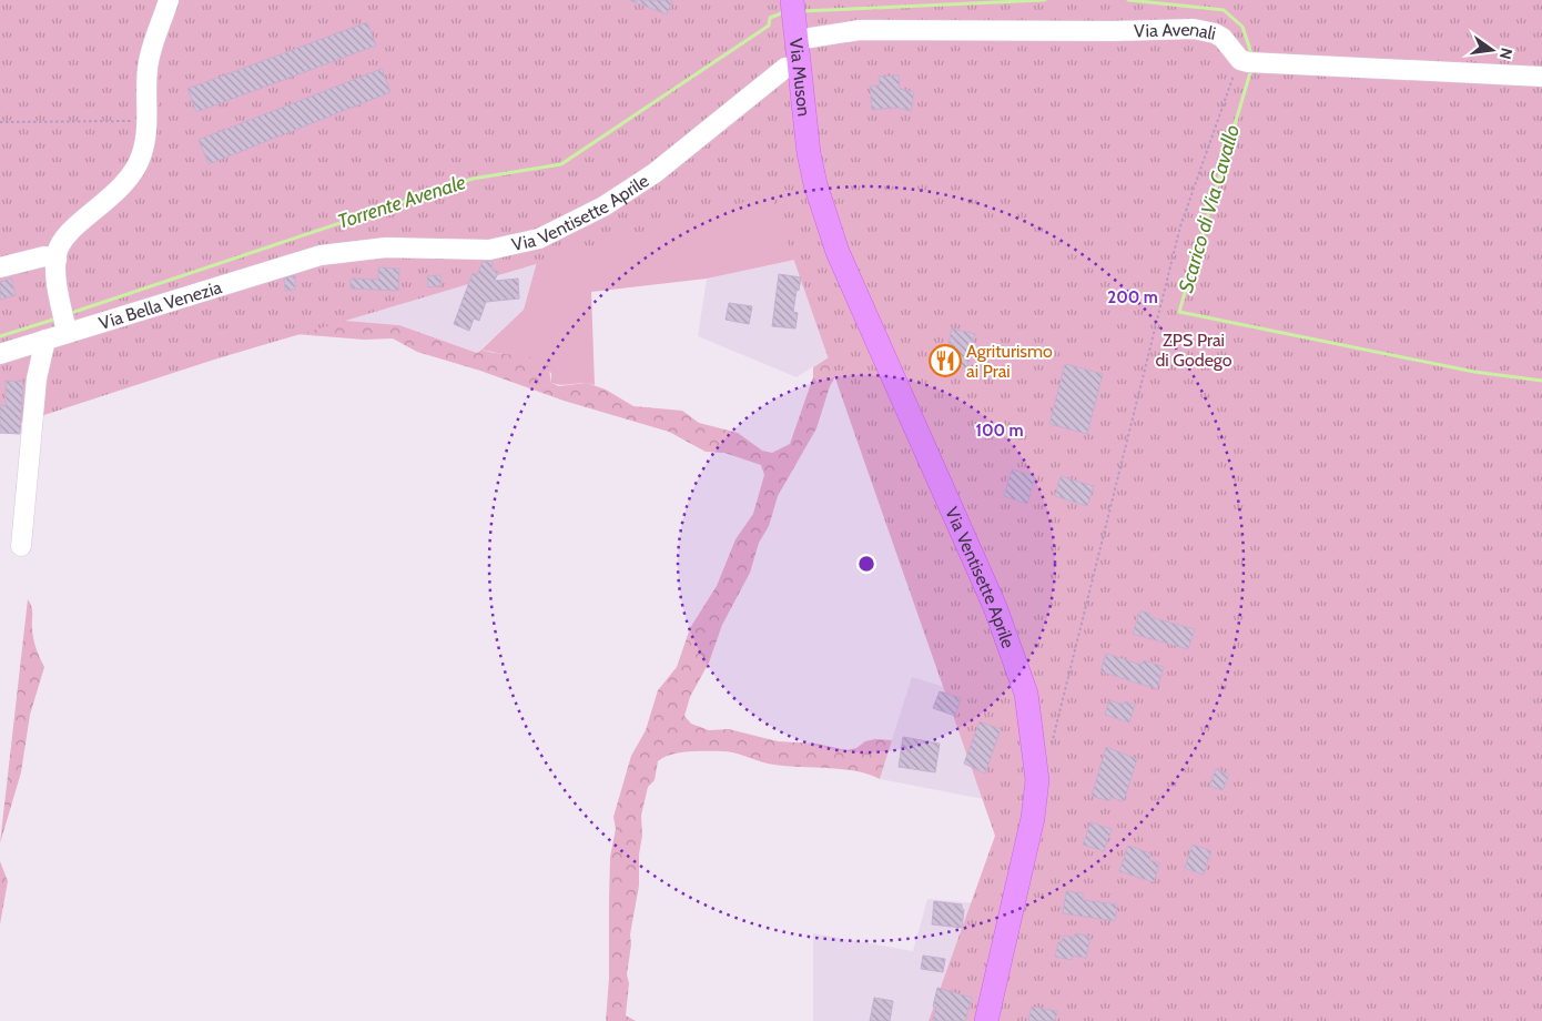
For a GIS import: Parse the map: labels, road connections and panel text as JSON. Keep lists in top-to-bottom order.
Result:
{
  "streets": {
    "main road": ["Via Muson", "Via Ventisette Aprile"],
    "street": ["Via Avenali", "Via Bella Venezia"]
  },
  "crossings": [
    ["Via Avenali", "Via Muson"],
    ["Via Muson", "Via Ventisette Aprile"],
    ["Via Ventisette Aprile", "Via Bella Venezia"]
  ],
  "water": ["Torrente Avenale", "Scarico di Via Cavallo"],
  "parks": ["ZPS Prai di Godego"],
  "places": {
    "restaurant": ["Agriturismo ai Prai"]
  },
  "north": "right",
  "rings": ["200 m", "100 m"]
}
